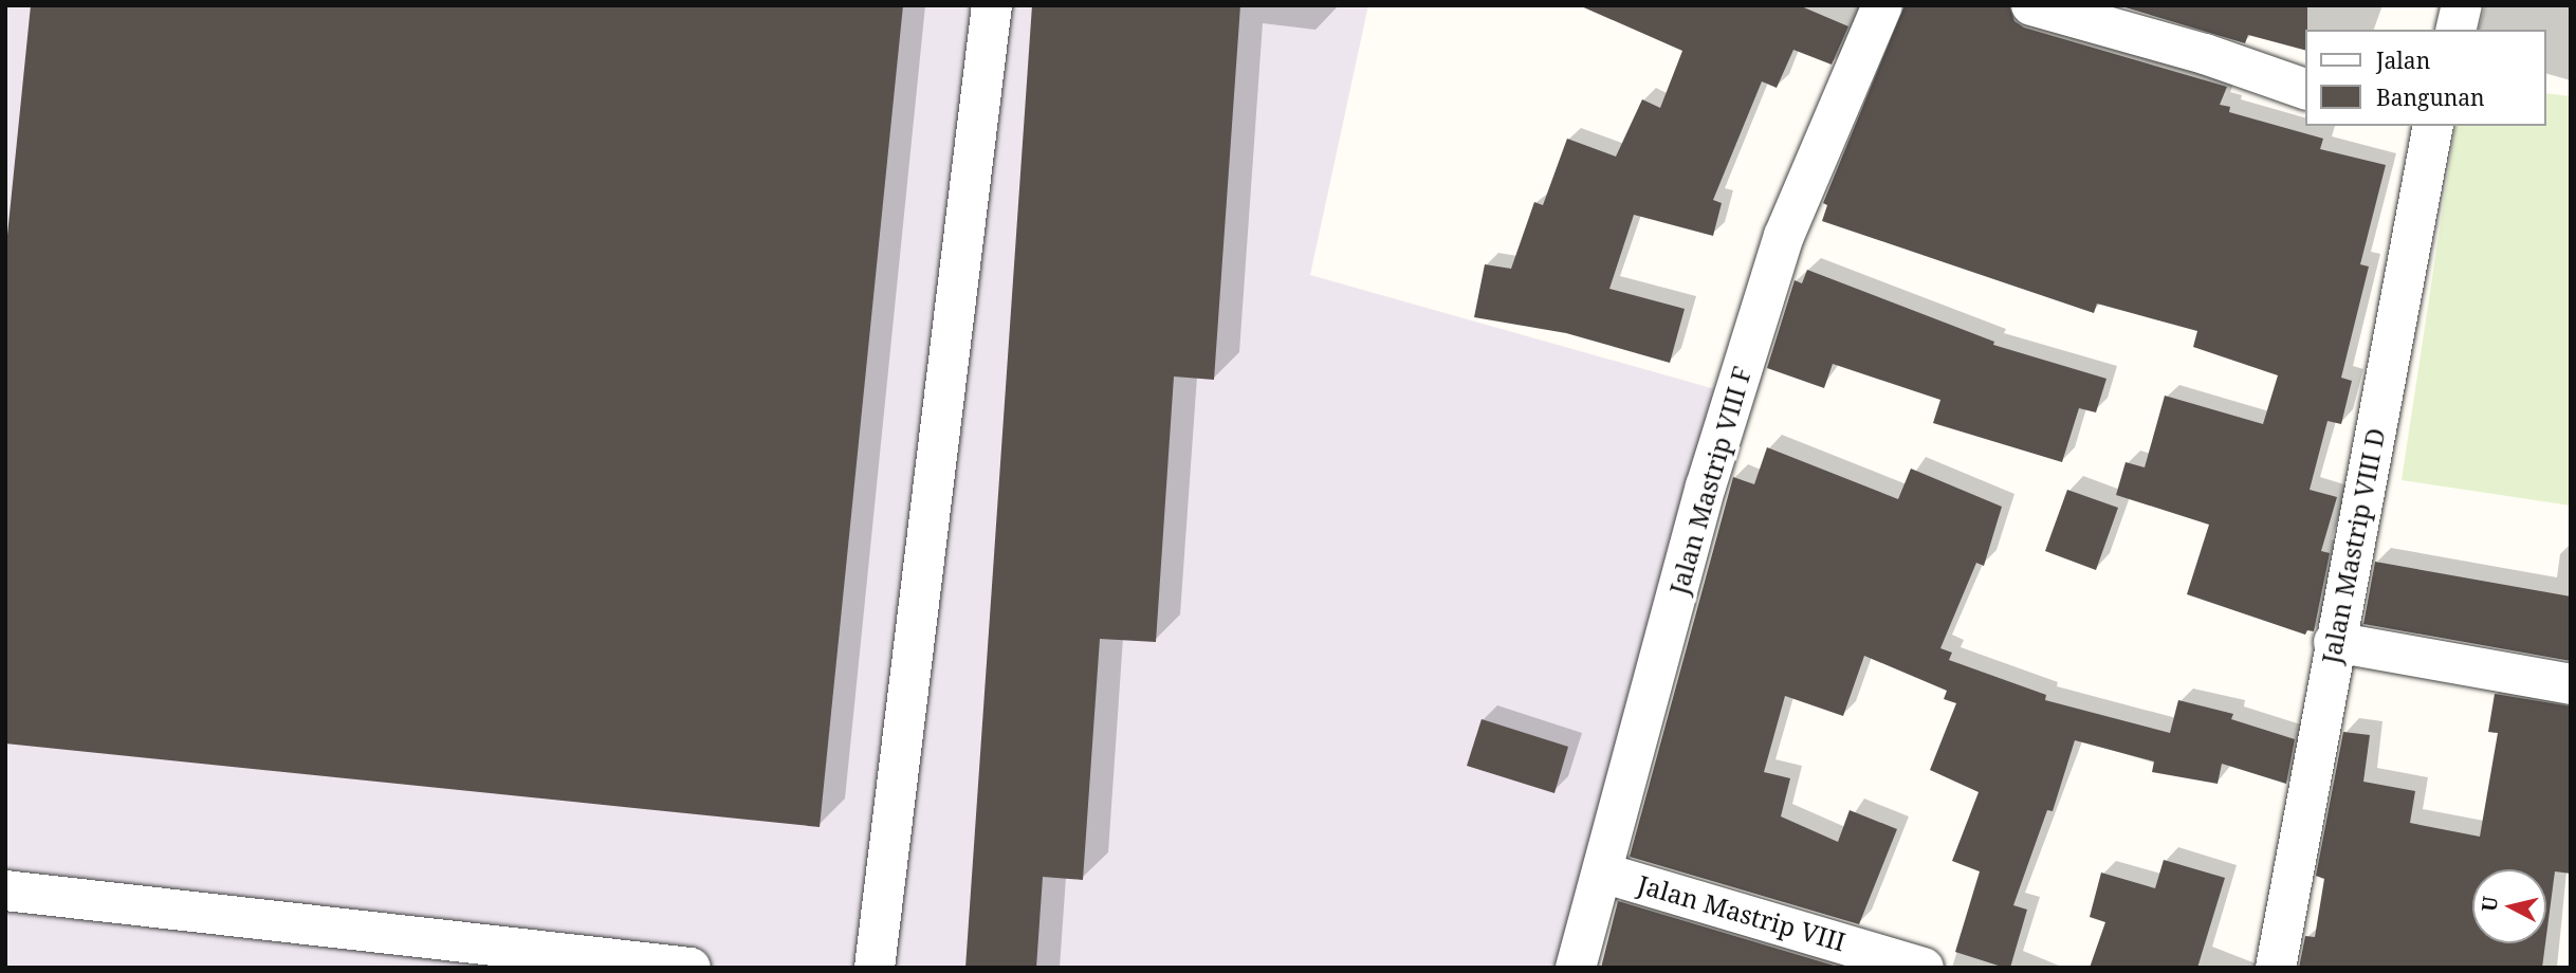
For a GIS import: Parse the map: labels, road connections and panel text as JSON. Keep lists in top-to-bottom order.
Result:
{
  "streets": {
    "street": ["Jalan Mastrip VIII F", "Jalan Mastrip VIII D", "Jalan Mastrip VIII"]
  },
  "crossings": [
    ["Jalan Mastrip VIII F", "Jalan Mastrip VIII"]
  ],
  "legend": ["Jalan", "Bangunan"],
  "north": "left"
}
